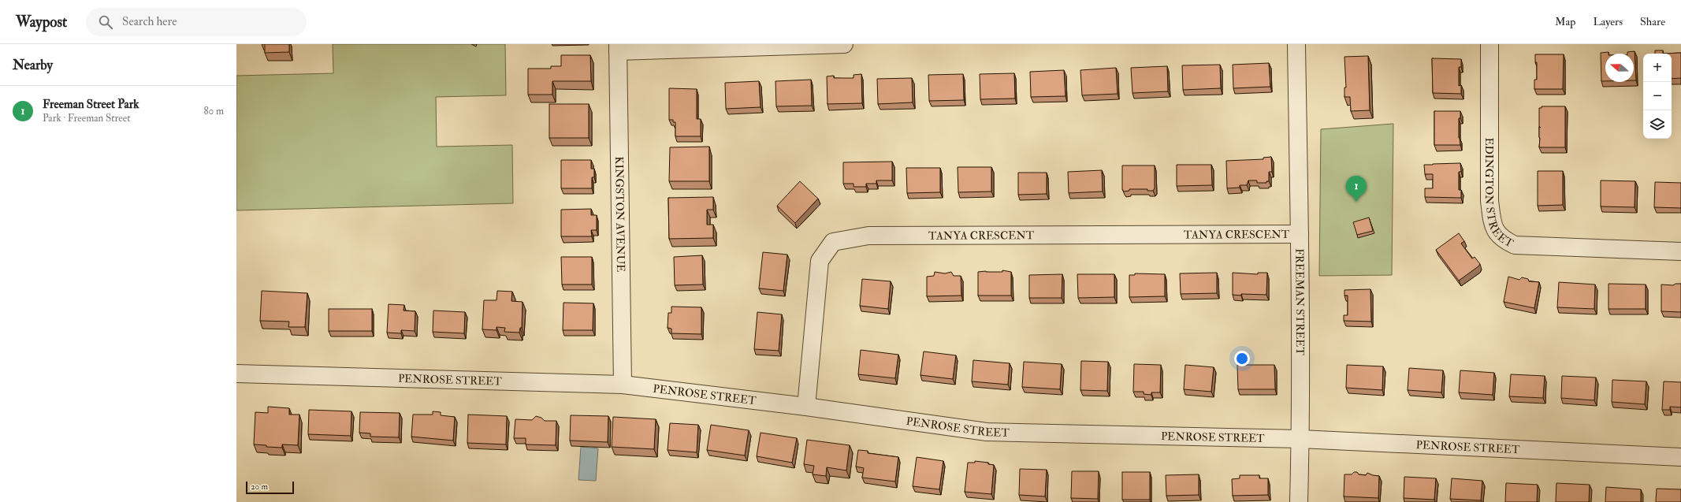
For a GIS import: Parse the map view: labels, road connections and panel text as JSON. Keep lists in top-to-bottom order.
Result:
{
  "streets": {
    "street": [
      "EDINGTON STREET",
      "KINGSTON AVENUE",
      "TANYA CRESCENT",
      "FREEMAN STREET",
      "PENROSE STREET"
    ]
  },
  "crossings": [
    ["KINGSTON AVENUE", "PENROSE STREET"],
    ["TANYA CRESCENT", "FREEMAN STREET"],
    ["TANYA CRESCENT", "PENROSE STREET"],
    ["FREEMAN STREET", "PENROSE STREET"]
  ],
  "scale_bar": "20 m",
  "north": "left",
  "page": {
    "header": "Waypost",
    "search": "Search here",
    "nav": ["Map", "Layers", "Share"],
    "heading": "Nearby",
    "map_buttons": ["+", "−"],
    "list": [
      {
        "mark": "1",
        "name": "Freeman Street Park",
        "note": "Park · Freeman Street",
        "value": "80 m"
      }
    ],
    "pins": "1",
    "scale": "20 m"
  }
}
